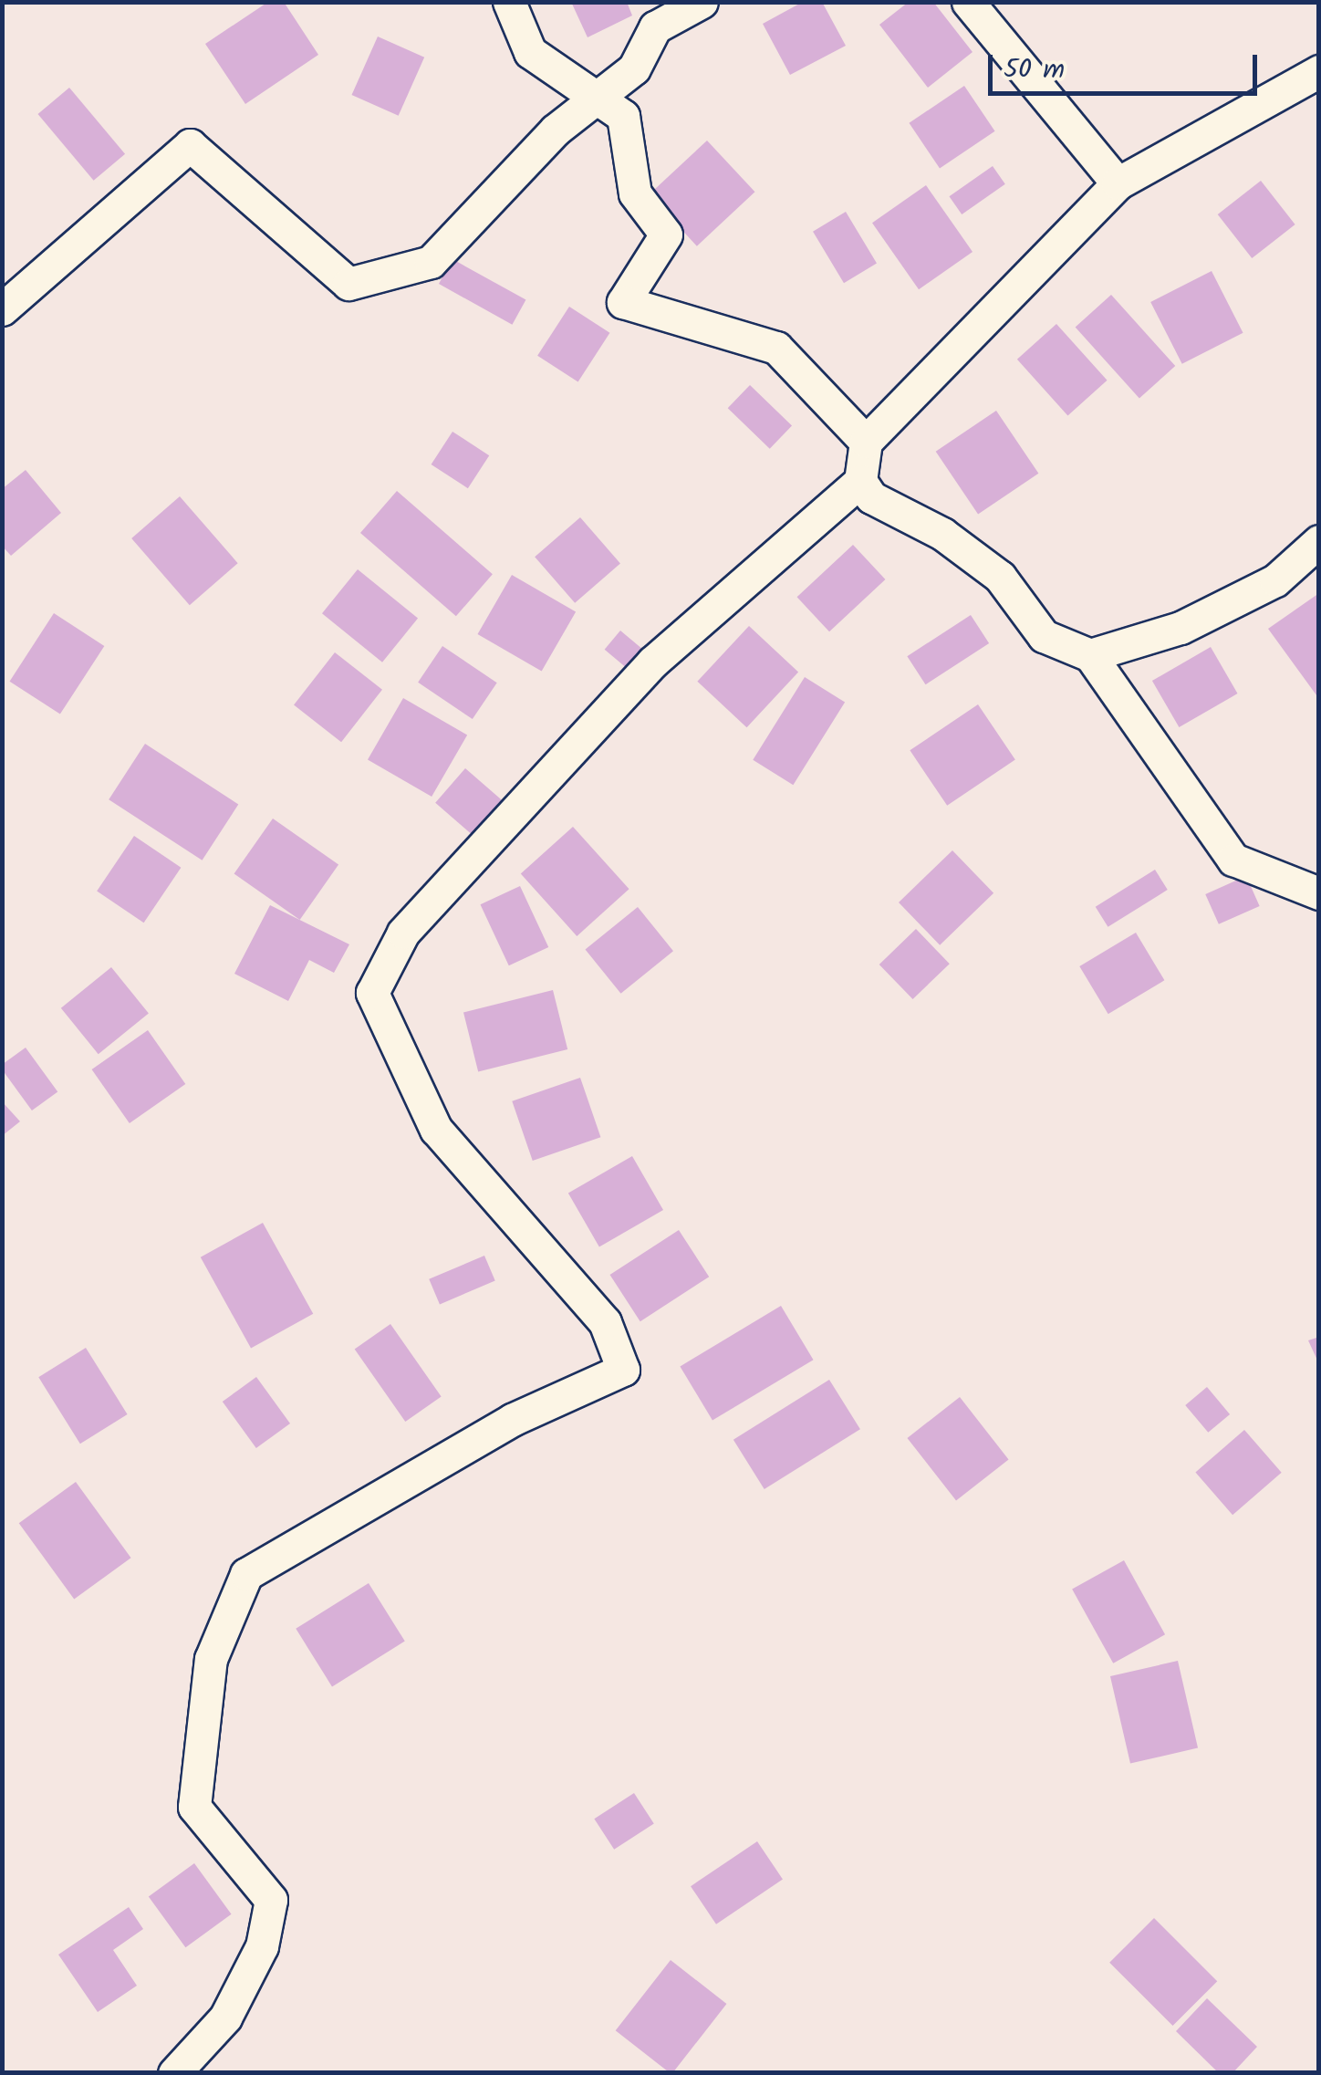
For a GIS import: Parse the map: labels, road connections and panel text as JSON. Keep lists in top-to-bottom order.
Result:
{
  "scale_bar": "50 m"
}
